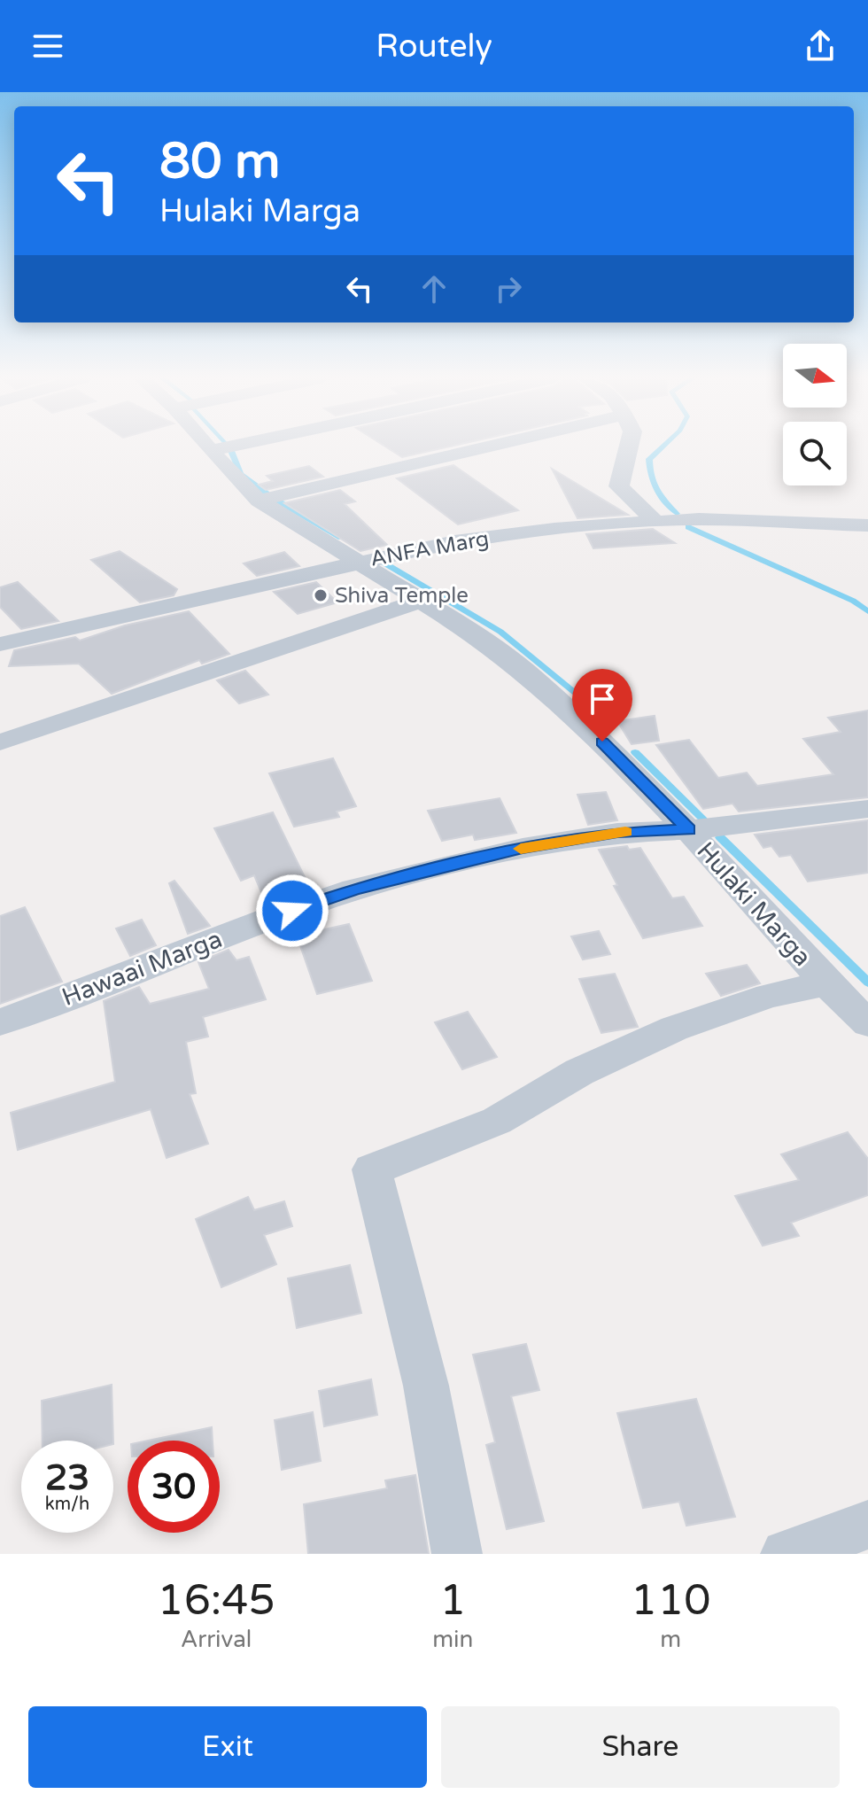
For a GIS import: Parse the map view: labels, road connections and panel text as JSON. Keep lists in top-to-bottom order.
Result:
{
  "streets": {
    "street": ["ANFA Marg", "Hulaki Marga", "Hawaai Marga"]
  },
  "crossings": [
    ["ANFA Marg", "Hulaki Marga"],
    ["Hulaki Marga", "Hawaai Marga"]
  ],
  "places": ["Shiva Temple"],
  "north": "right",
  "page": {
    "header": "Routely",
    "turn": ["80 m", "Hulaki Marga"],
    "speed": "23 km/h",
    "limit": "30",
    "eta": [
      "16:45",
      "Arrival",
      "1",
      "min",
      "110",
      "m"
    ],
    "buttons": ["Exit", "Share"]
  }
}
